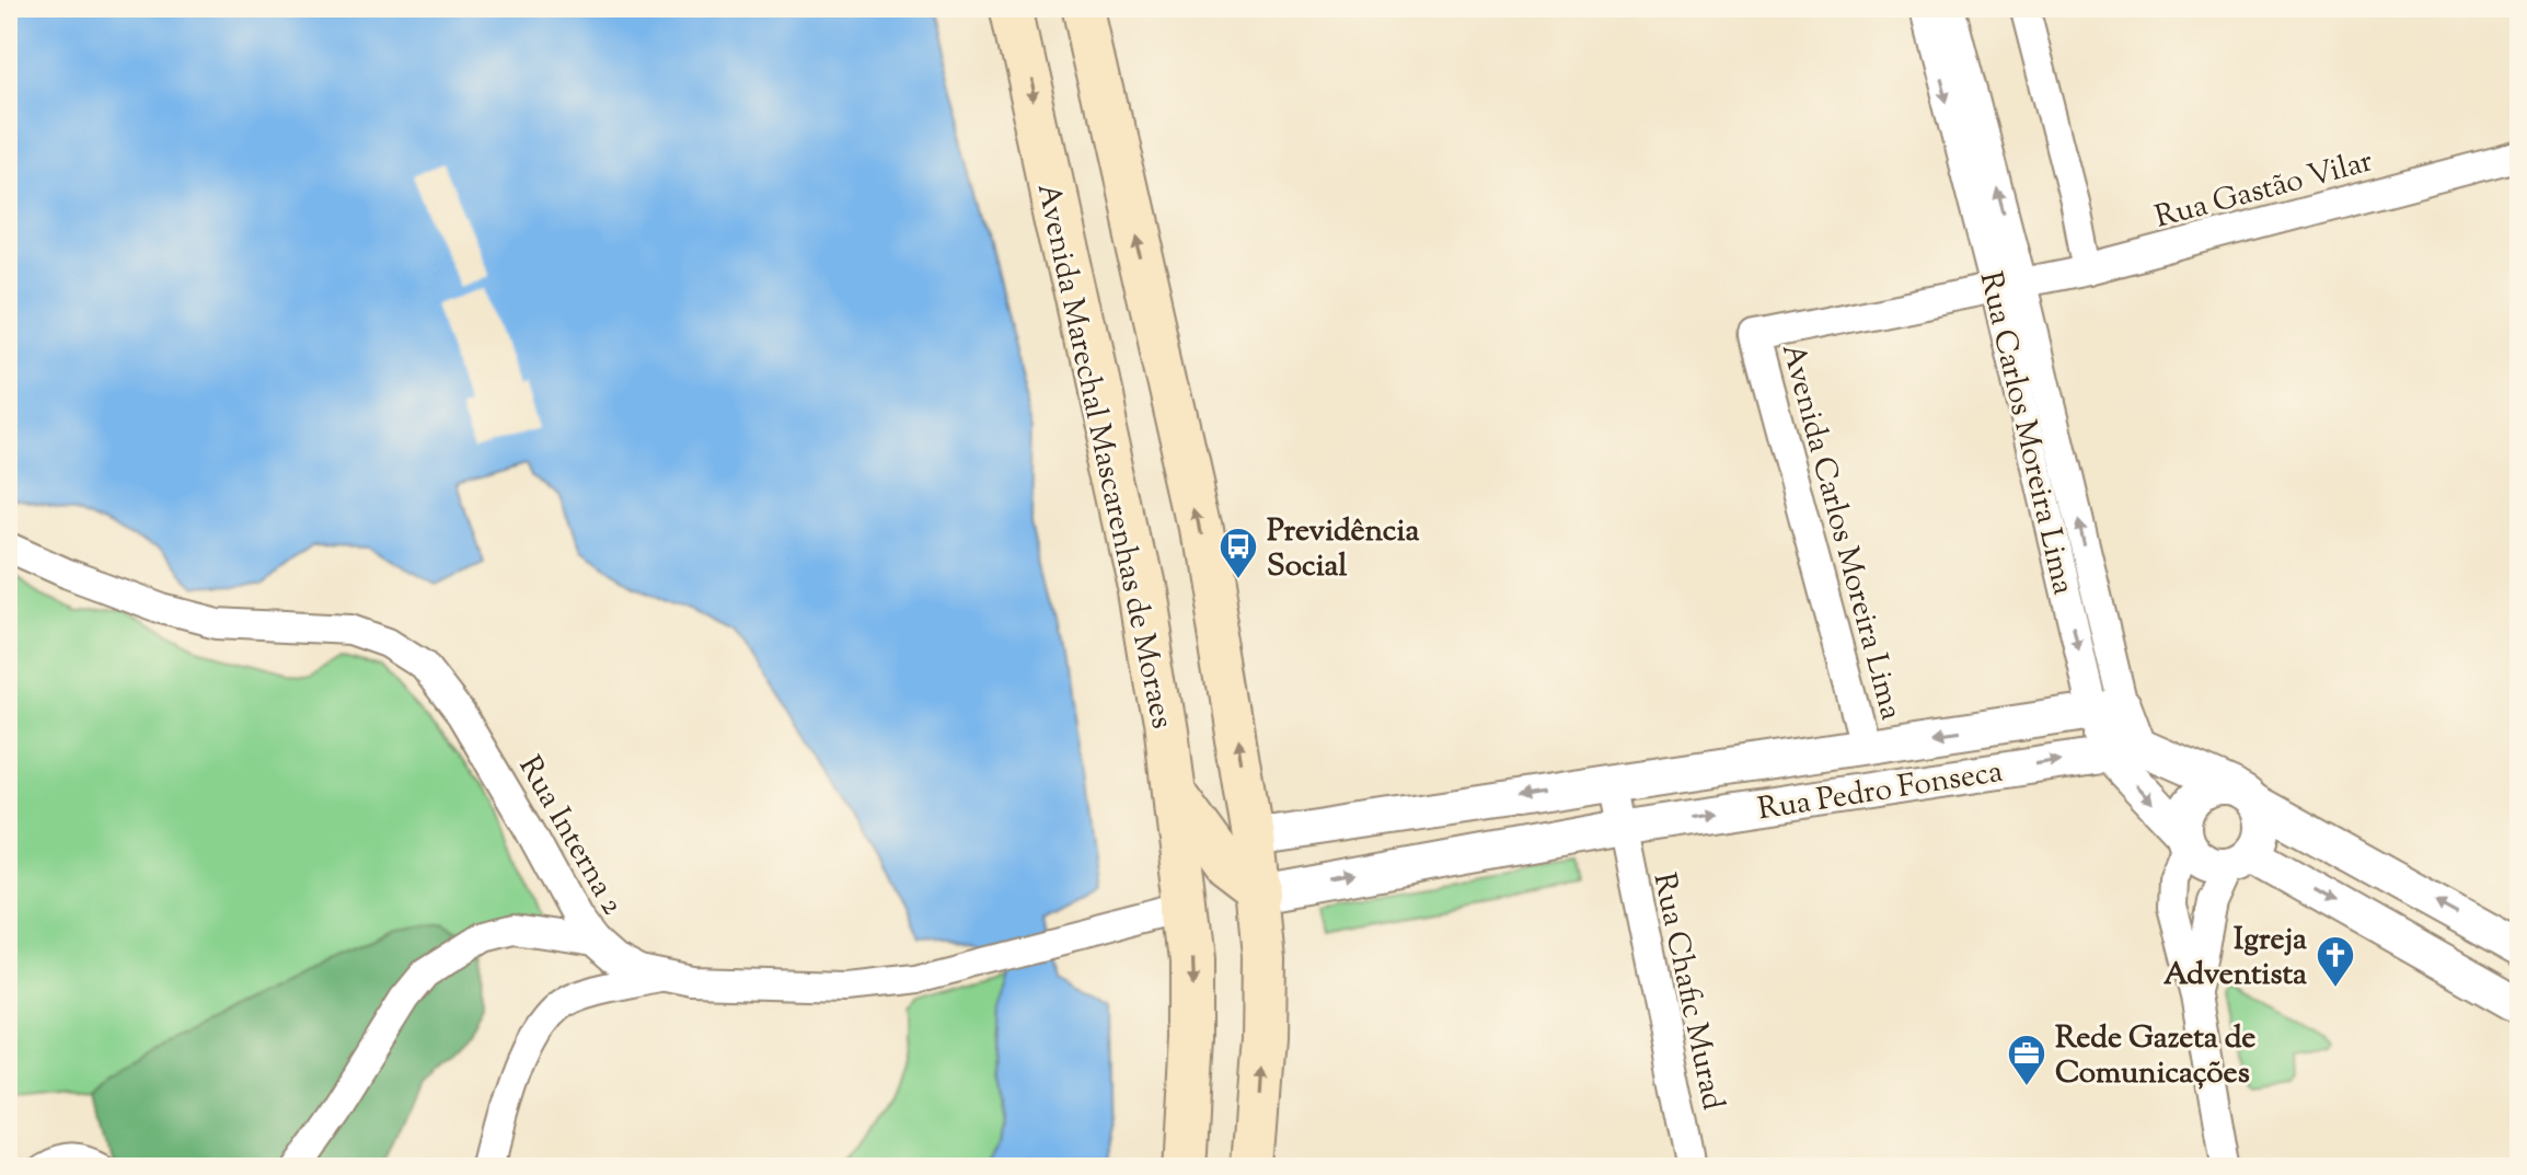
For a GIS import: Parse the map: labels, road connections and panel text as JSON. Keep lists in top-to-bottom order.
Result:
{
  "streets": {
    "main road": ["Avenida Marechal Mascarenhas de Moraes"],
    "street": [
      "Rua Gastão Vilar",
      "Rua Carlos Moreira Lima",
      "Avenida Carlos Moreira Lima",
      "Rua Pedro Fonseca",
      "Rua Interna 2",
      "Rua Chafic Murad"
    ]
  },
  "crossings": [
    ["Rua Gastão Vilar", "Rua Carlos Moreira Lima"],
    ["Rua Gastão Vilar", "Avenida Carlos Moreira Lima"],
    ["Rua Carlos Moreira Lima", "Avenida Carlos Moreira Lima"],
    ["Rua Carlos Moreira Lima", "Rua Pedro Fonseca"],
    ["Avenida Marechal Mascarenhas de Moraes", "Rua Interna 2"],
    ["Avenida Carlos Moreira Lima", "Rua Pedro Fonseca"],
    ["Rua Pedro Fonseca", "Rua Chafic Murad"]
  ],
  "places": {
    "bus stop": ["Previdência Social"],
    "church": ["Igreja Adventista"],
    "office": ["Rede Gazeta de Comunicações"]
  }
}
